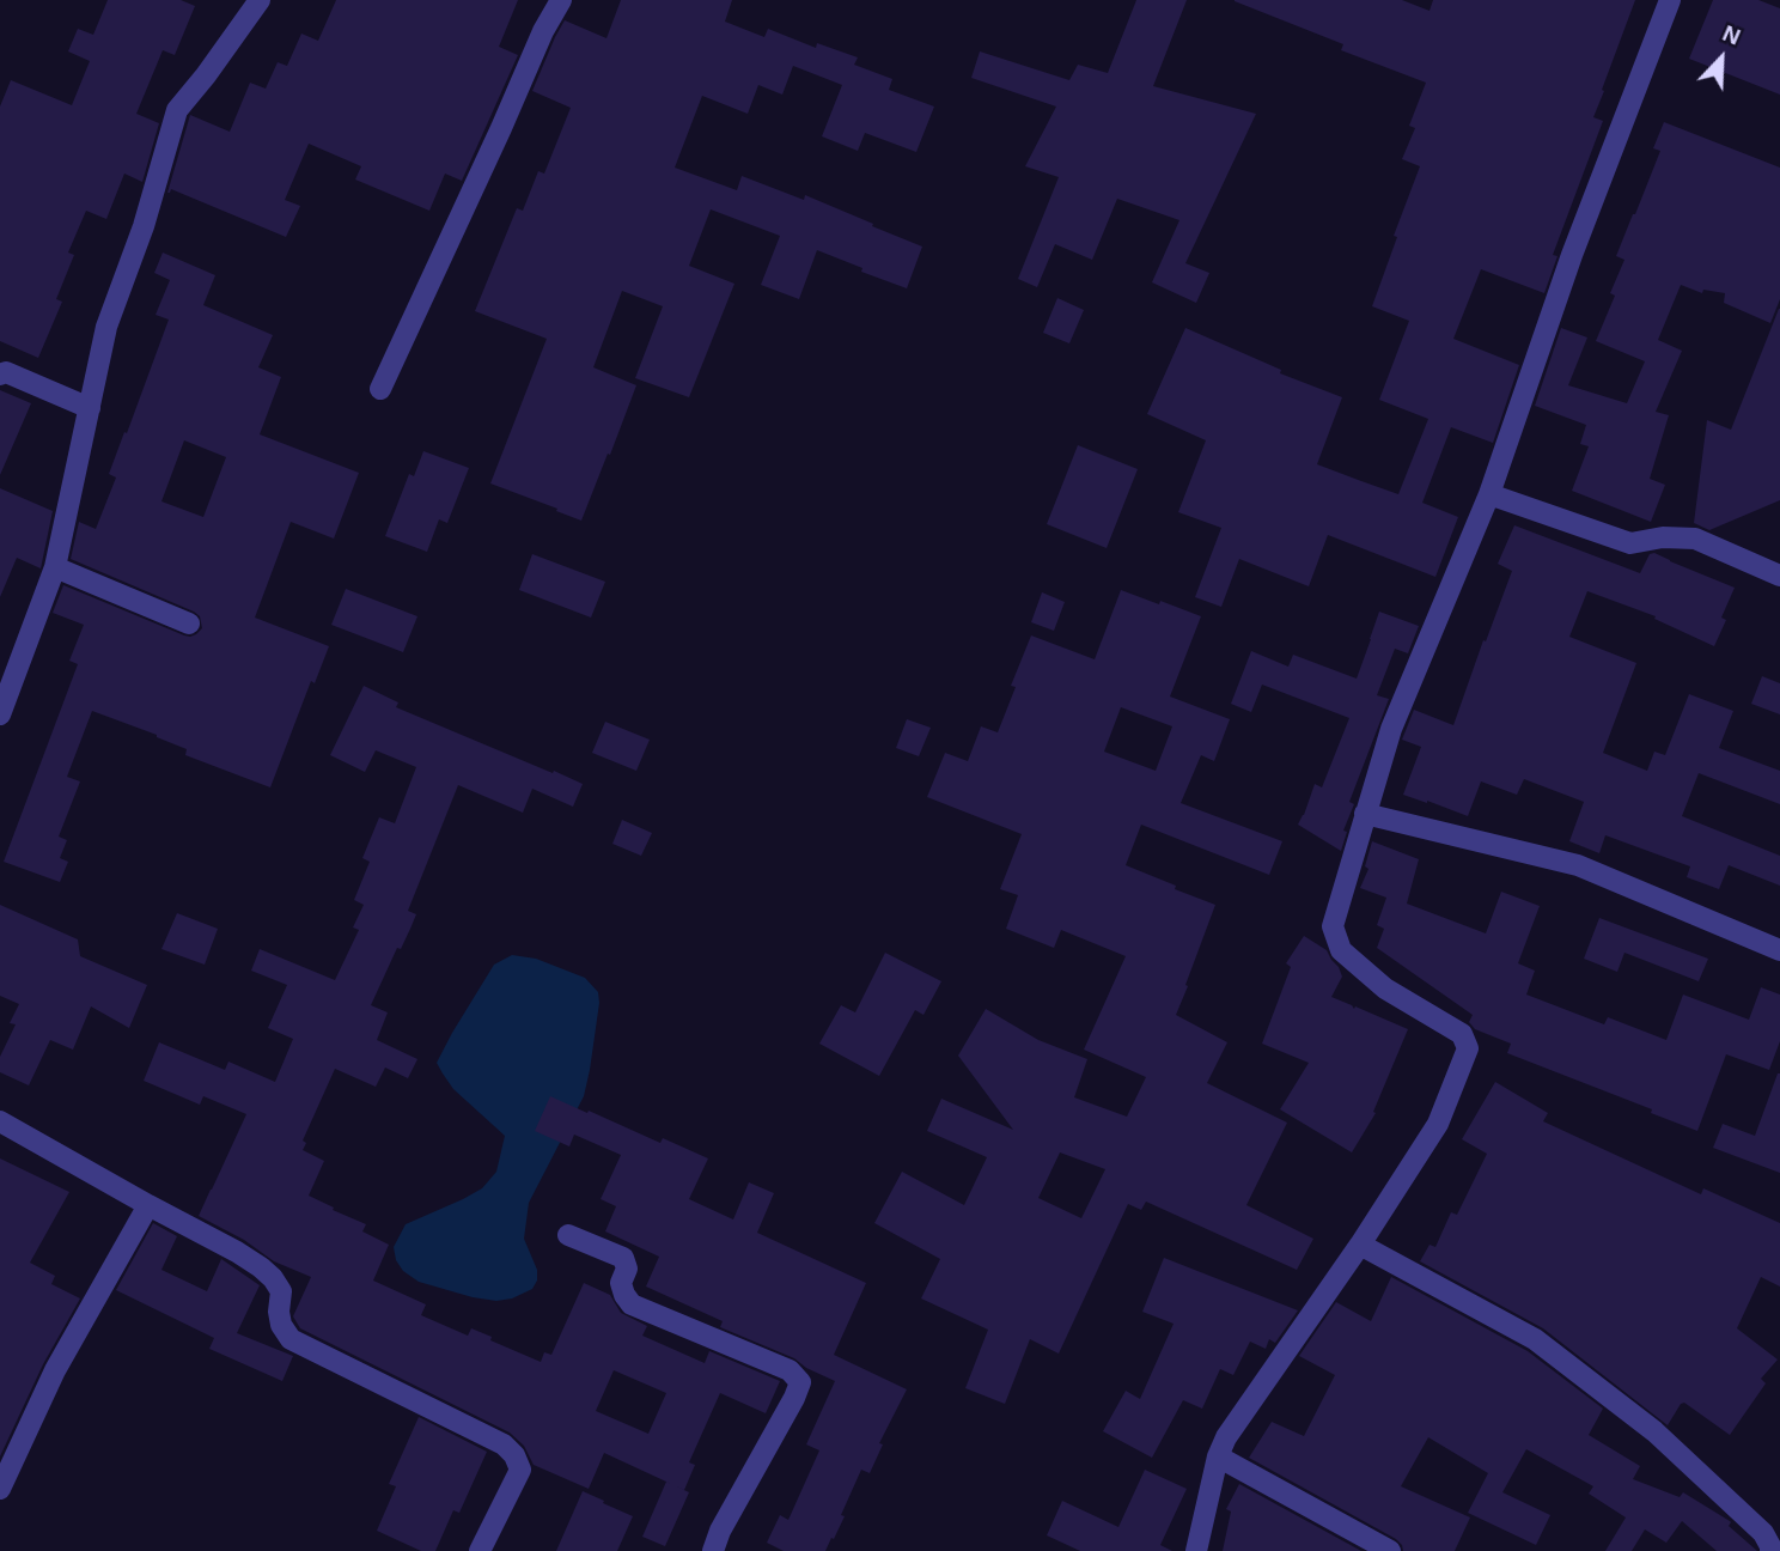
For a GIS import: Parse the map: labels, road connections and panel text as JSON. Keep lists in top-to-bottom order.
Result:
{
  "north": "top right"
}
